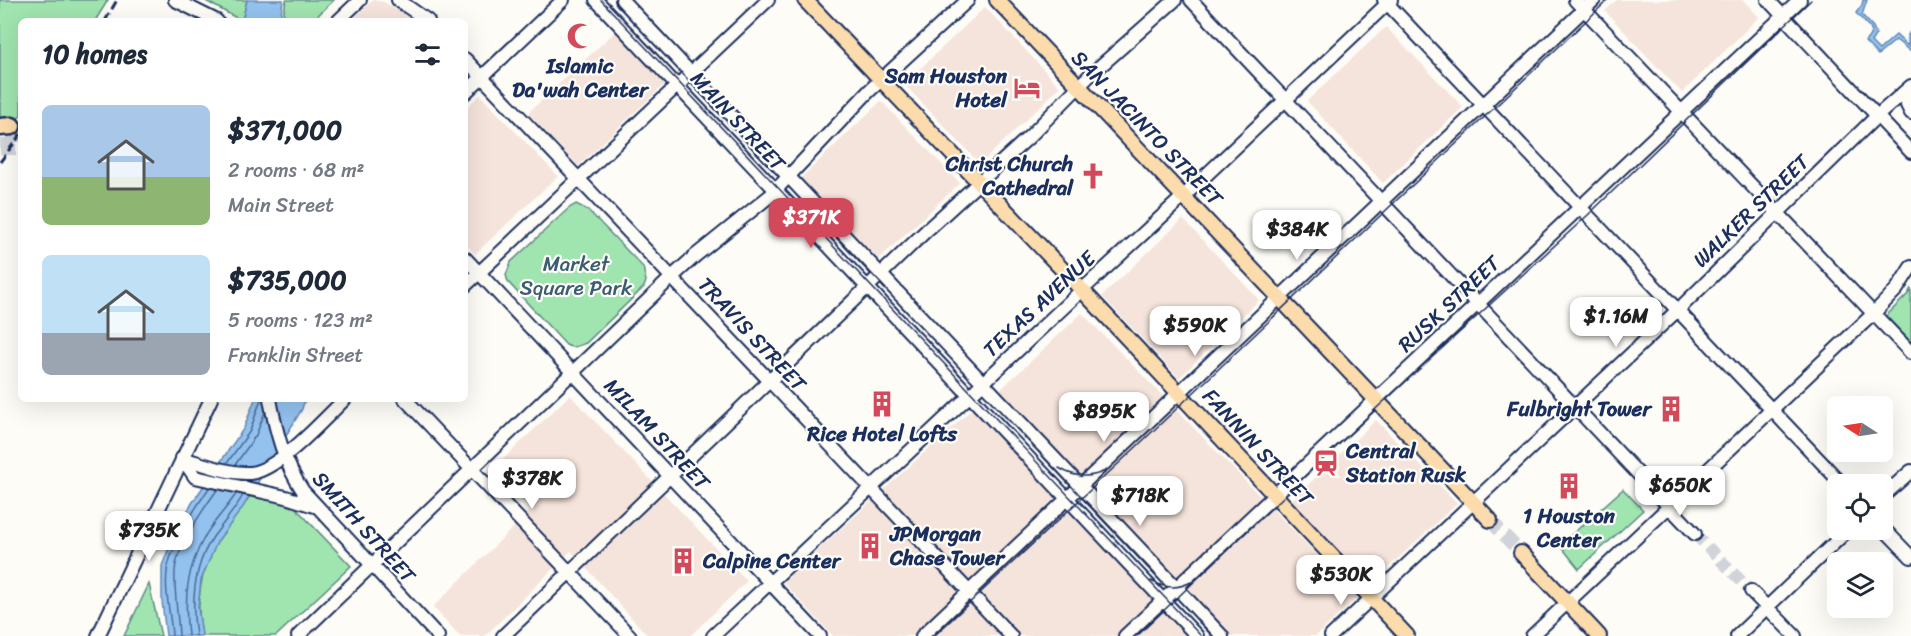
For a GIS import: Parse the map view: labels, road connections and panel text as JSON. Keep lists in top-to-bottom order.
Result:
{
  "streets": {
    "main road": ["SAN JACINTO STREET", "FANNIN STREET"],
    "street": [
      "MAIN STREET",
      "WALKER STREET",
      "TEXAS AVENUE",
      "RUSK STREET",
      "TRAVIS STREET",
      "MILAM STREET",
      "SMITH STREET"
    ]
  },
  "crossings": [
    ["MAIN STREET", "TEXAS AVENUE"],
    ["MAIN STREET", "RUSK STREET"],
    ["SAN JACINTO STREET", "WALKER STREET"],
    ["SAN JACINTO STREET", "TEXAS AVENUE"],
    ["SAN JACINTO STREET", "RUSK STREET"],
    ["WALKER STREET", "FANNIN STREET"],
    ["TEXAS AVENUE", "TRAVIS STREET"],
    ["TEXAS AVENUE", "MILAM STREET"],
    ["TEXAS AVENUE", "FANNIN STREET"],
    ["RUSK STREET", "FANNIN STREET"]
  ],
  "parks": ["Market Square Park"],
  "places": {
    "mosque": ["Islamic Da'wah Center"],
    "hotel": ["Sam Houston Hotel"],
    "church": ["Christ Church Cathedral"],
    "building": [
      "Rice Hotel Lofts",
      "Fulbright Tower",
      "1 Houston Center",
      "JPMorgan Chase Tower",
      "Calpine Center"
    ],
    "station": ["Central Station Rusk"]
  },
  "north": "left",
  "page": {
    "heading": "10 homes",
    "list": [
      {
        "name": "$371,000",
        "note": "2 rooms · 68 m² · Main Street"
      },
      {
        "name": "$735,000",
        "note": "5 rooms · 123 m² · Franklin Street"
      }
    ],
    "price": [
      "$371K",
      "$384K",
      "$1.16M",
      "$590K",
      "$895K",
      "$378K",
      "$650K",
      "$718K",
      "$735K",
      "$530K"
    ]
  }
}
